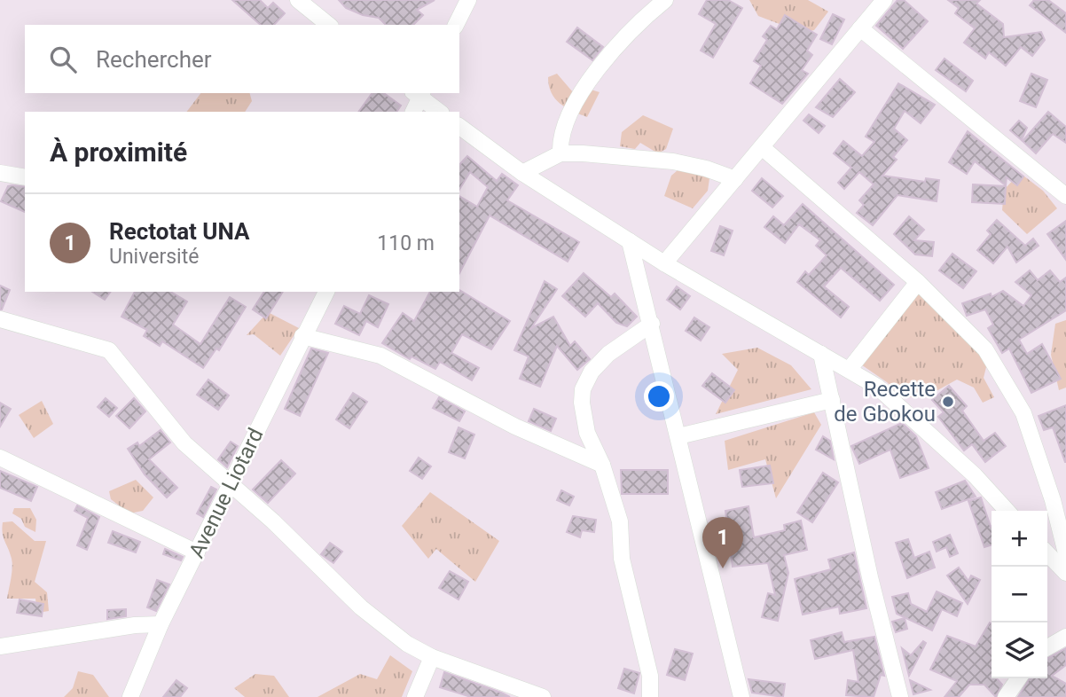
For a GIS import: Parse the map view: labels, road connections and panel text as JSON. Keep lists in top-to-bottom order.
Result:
{
  "streets": {
    "street": ["Avenue Liotard"]
  },
  "places": ["Recette de Gbokou"],
  "page": {
    "search": "Rechercher",
    "heading": "À proximité",
    "list": [
      {
        "mark": "1",
        "name": "Rectotat UNA",
        "note": "Université",
        "value": "110 m"
      }
    ],
    "map_buttons": ["+", "−"],
    "pins": "1"
  }
}
